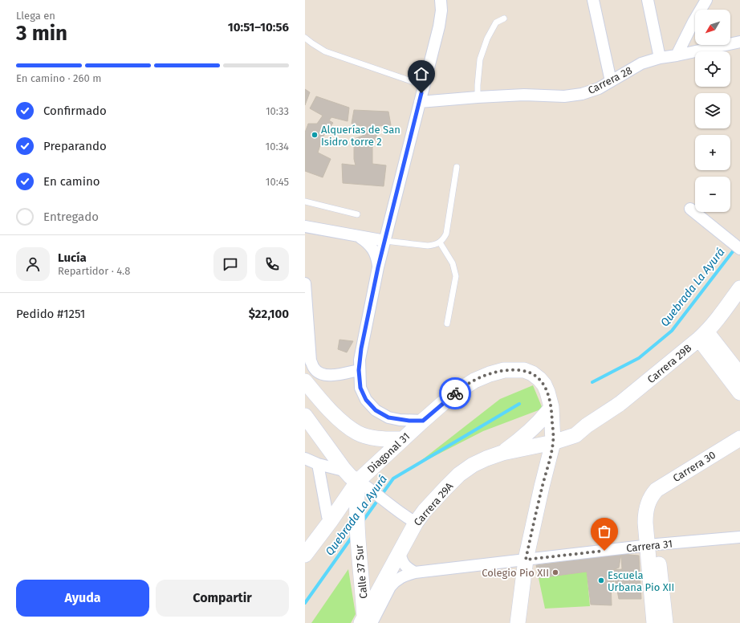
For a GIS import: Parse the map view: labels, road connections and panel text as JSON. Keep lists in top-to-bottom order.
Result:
{
  "streets": {
    "main road": [
      "Carrera 29B",
      "Diagonal 31",
      "Carrera 30",
      "Carrera 29A",
      "Calle 37 Sur"
    ],
    "street": ["Carrera 28", "Carrera 31"]
  },
  "crossings": [
    ["Carrera 29B", "Diagonal 31"],
    ["Carrera 29B", "Carrera 29A"],
    ["Diagonal 31", "Carrera 29A"],
    ["Diagonal 31", "Calle 37 Sur"],
    ["Carrera 30", "Carrera 31"],
    ["Carrera 29A", "Carrera 31"],
    ["Carrera 29A", "Calle 37 Sur"],
    ["Carrera 31", "Calle 37 Sur"]
  ],
  "water": ["Quebrada La Ayurá"],
  "places": ["Alquerías de San Isidro torre 2", "Colegio Pio XII", "Escuela Urbana Pio XII"],
  "north": "bottom left",
  "page": {
    "heading": ["3 min", "Llega en", "10:51–10:56"],
    "panel": [
      "Lucía",
      "Repartidor · 4.8",
      "Pedido #1251",
      "$22,100"
    ],
    "map_buttons": ["+", "−"],
    "bar": "En camino · 260 m",
    "list": [
      ["Confirmado", "10:33"],
      ["Preparando", "10:34"],
      ["En camino", "10:45"],
      "Entregado"
    ],
    "buttons": ["Ayuda", "Compartir"]
  }
}
